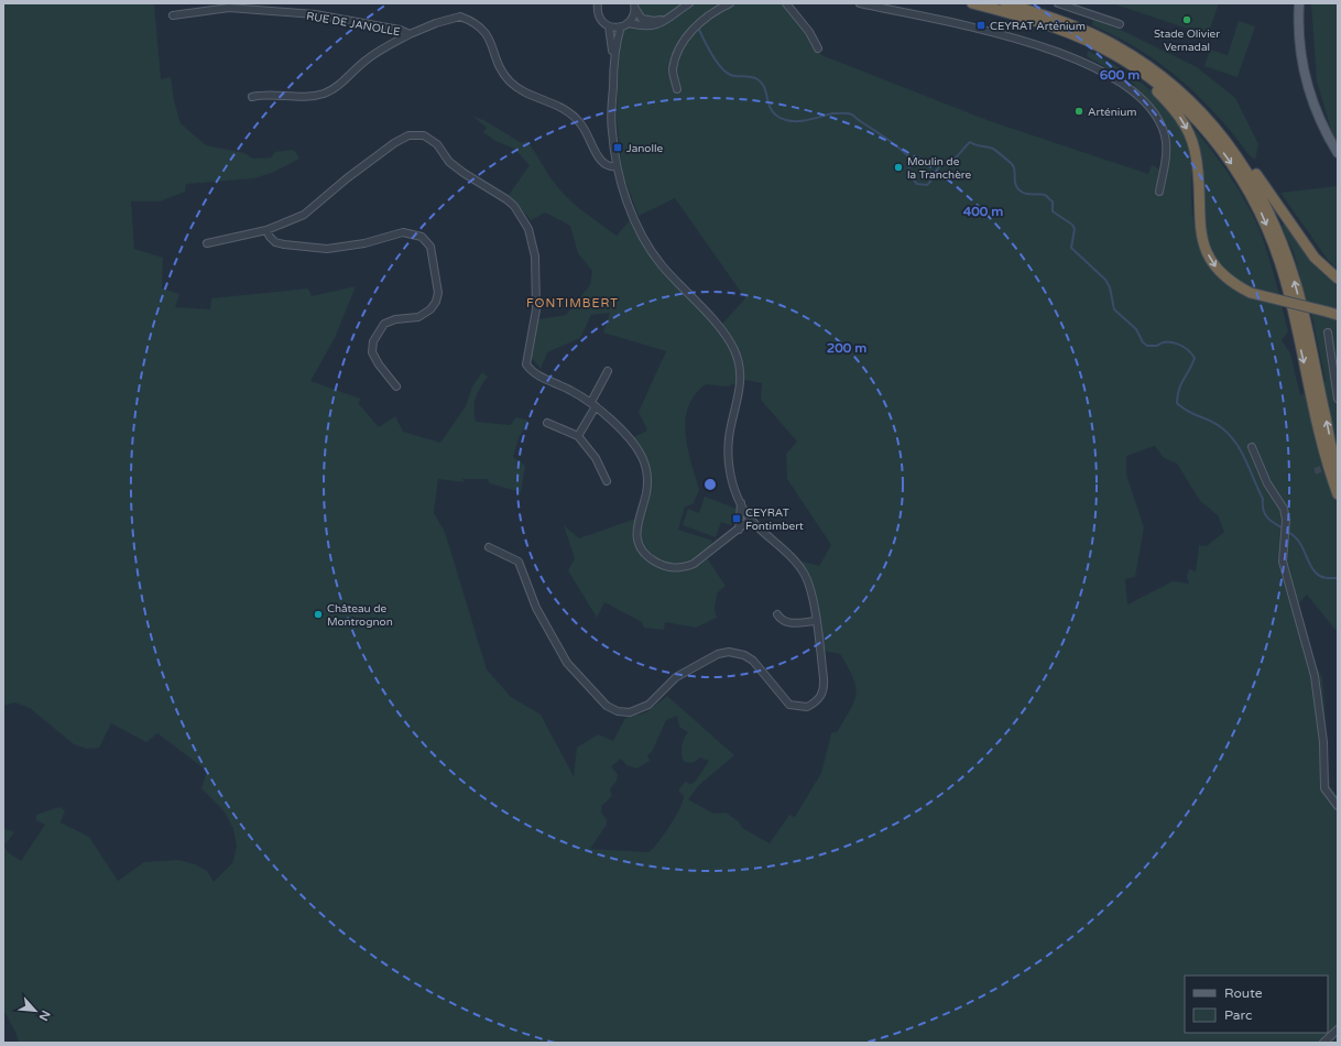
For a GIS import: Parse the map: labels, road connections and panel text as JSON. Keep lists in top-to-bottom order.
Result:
{
  "streets": {
    "street": ["RUE DE JANOLLE"]
  },
  "districts": ["FONTIMBERT"],
  "places": {
    "other": [
      "Stade Olivier Vernadal",
      "Arténium",
      "Moulin de la Tranchère",
      "Château de Montrognon"
    ],
    "transit": ["CEYRAT Arténium", "Janolle", "CEYRAT Fontimbert"]
  },
  "legend": ["Route", "Parc"],
  "north": "bottom right",
  "rings": ["600 m", "400 m", "200 m"]
}
